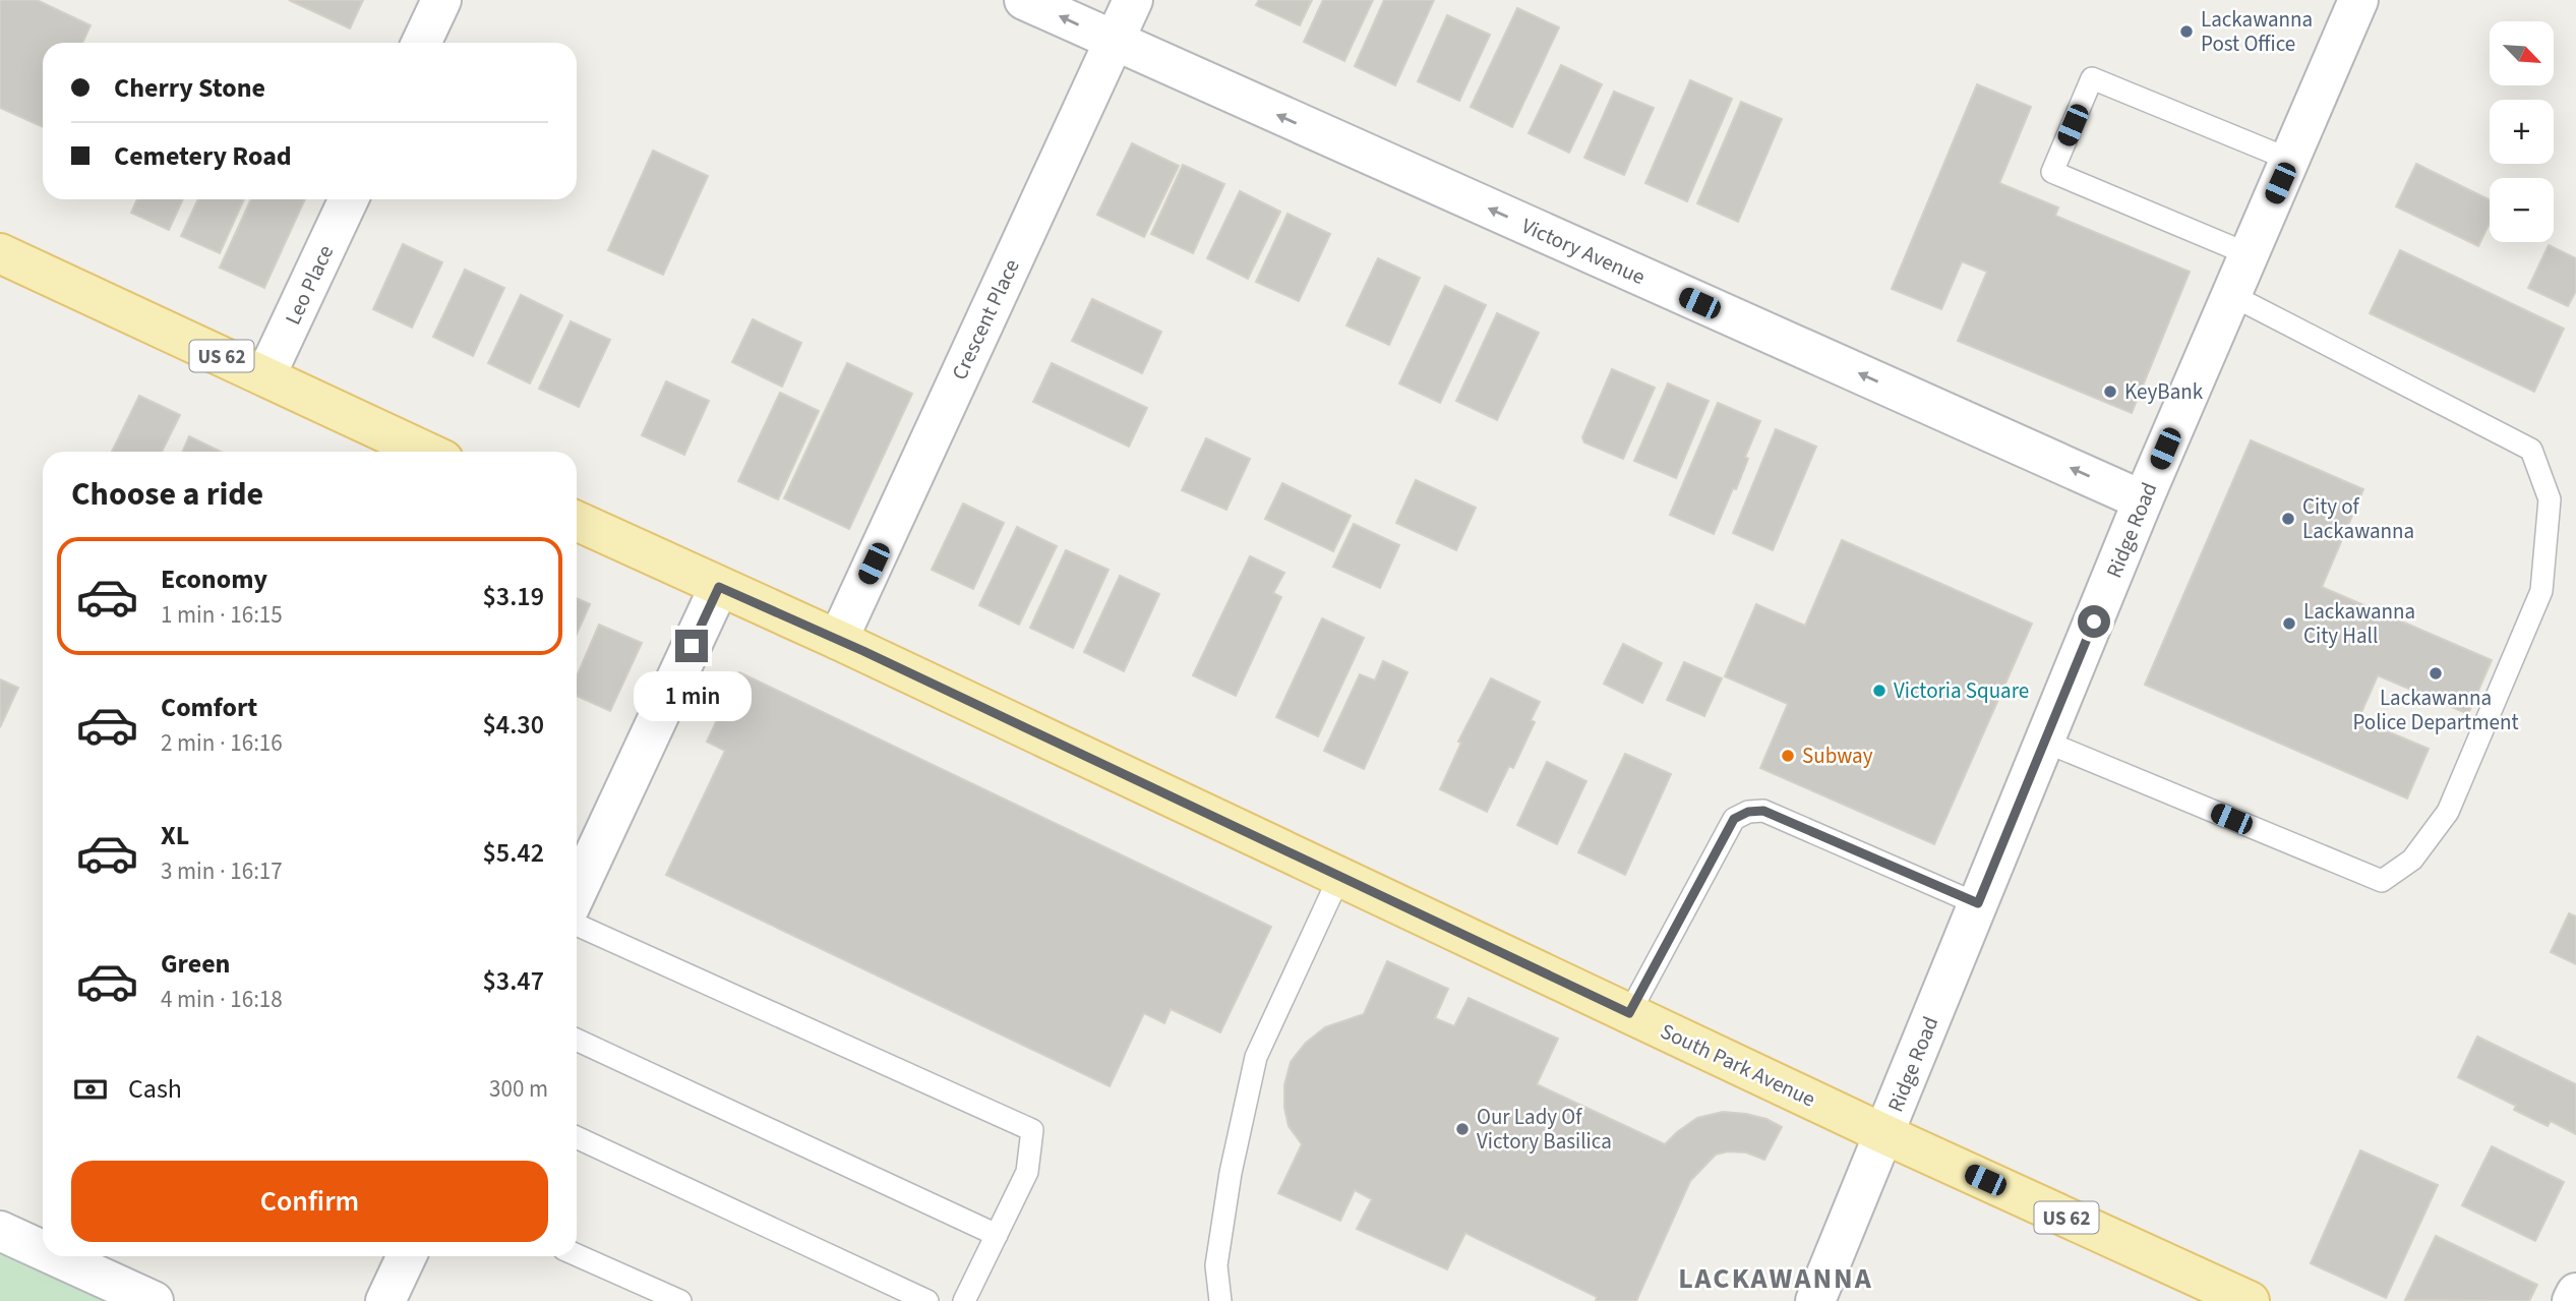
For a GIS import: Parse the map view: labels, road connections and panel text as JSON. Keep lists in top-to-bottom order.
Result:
{
  "streets": {
    "main road": ["US 62", "South Park Avenue"],
    "street": [
      "Victory Avenue",
      "Leo Place",
      "Crescent Place",
      "Ridge Road"
    ]
  },
  "crossings": [
    ["Victory Avenue", "Crescent Place"],
    ["Victory Avenue", "Ridge Road"],
    ["Leo Place", "US 62"],
    ["Crescent Place", "South Park Avenue"],
    ["Ridge Road", "South Park Avenue"]
  ],
  "one_way": ["Victory Avenue"],
  "districts": ["LACKAWANNA"],
  "places": [
    "Lackawanna Post Office",
    "KeyBank",
    "City of Lackawanna",
    "Lackawanna City Hall",
    "Lackawanna Police Department",
    "Victoria Square",
    "Subway",
    "Our Lady Of Victory Basilica"
  ],
  "north": "bottom right",
  "page": {
    "map_buttons": ["+", "−"],
    "banner": ["Cherry Stone", "Cemetery Road"],
    "heading": "Choose a ride",
    "list": [
      {
        "name": "Economy",
        "note": "1 min · 16:15",
        "value": "$3.19"
      },
      {
        "name": "Comfort",
        "note": "2 min · 16:16",
        "value": "$4.30"
      },
      {
        "name": "XL",
        "note": "3 min · 16:17",
        "value": "$5.42"
      },
      {
        "name": "Green",
        "note": "4 min · 16:18",
        "value": "$3.47"
      }
    ],
    "bubble": "1 min",
    "pay": ["Cash", "300 m"],
    "buttons": "Confirm"
  }
}
